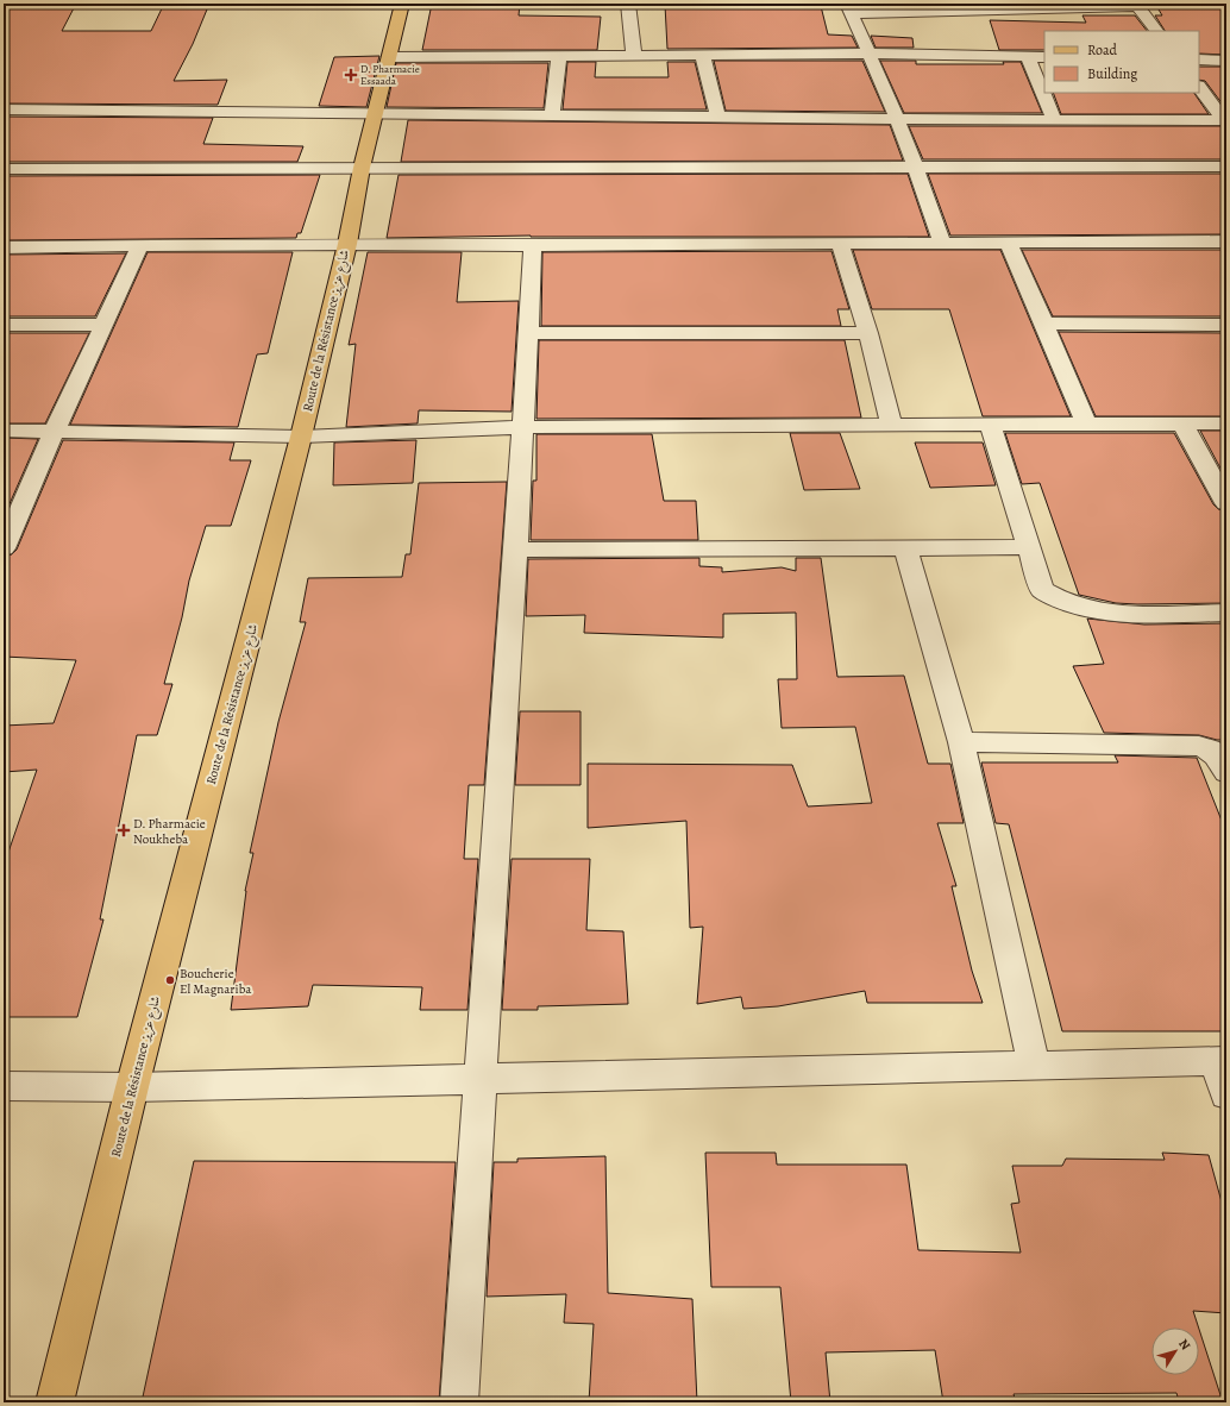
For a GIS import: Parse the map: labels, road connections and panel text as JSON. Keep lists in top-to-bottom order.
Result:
{
  "streets": {
    "main road": ["Route de la Résistance شارع عزيز"]
  },
  "places": {
    "health": ["D. Pharmacie Essaada", "D. Pharmacie Noukheba"],
    "other": ["Boucherie El Magnariba"]
  },
  "legend": ["Road", "Building"],
  "north": "top right"
}
